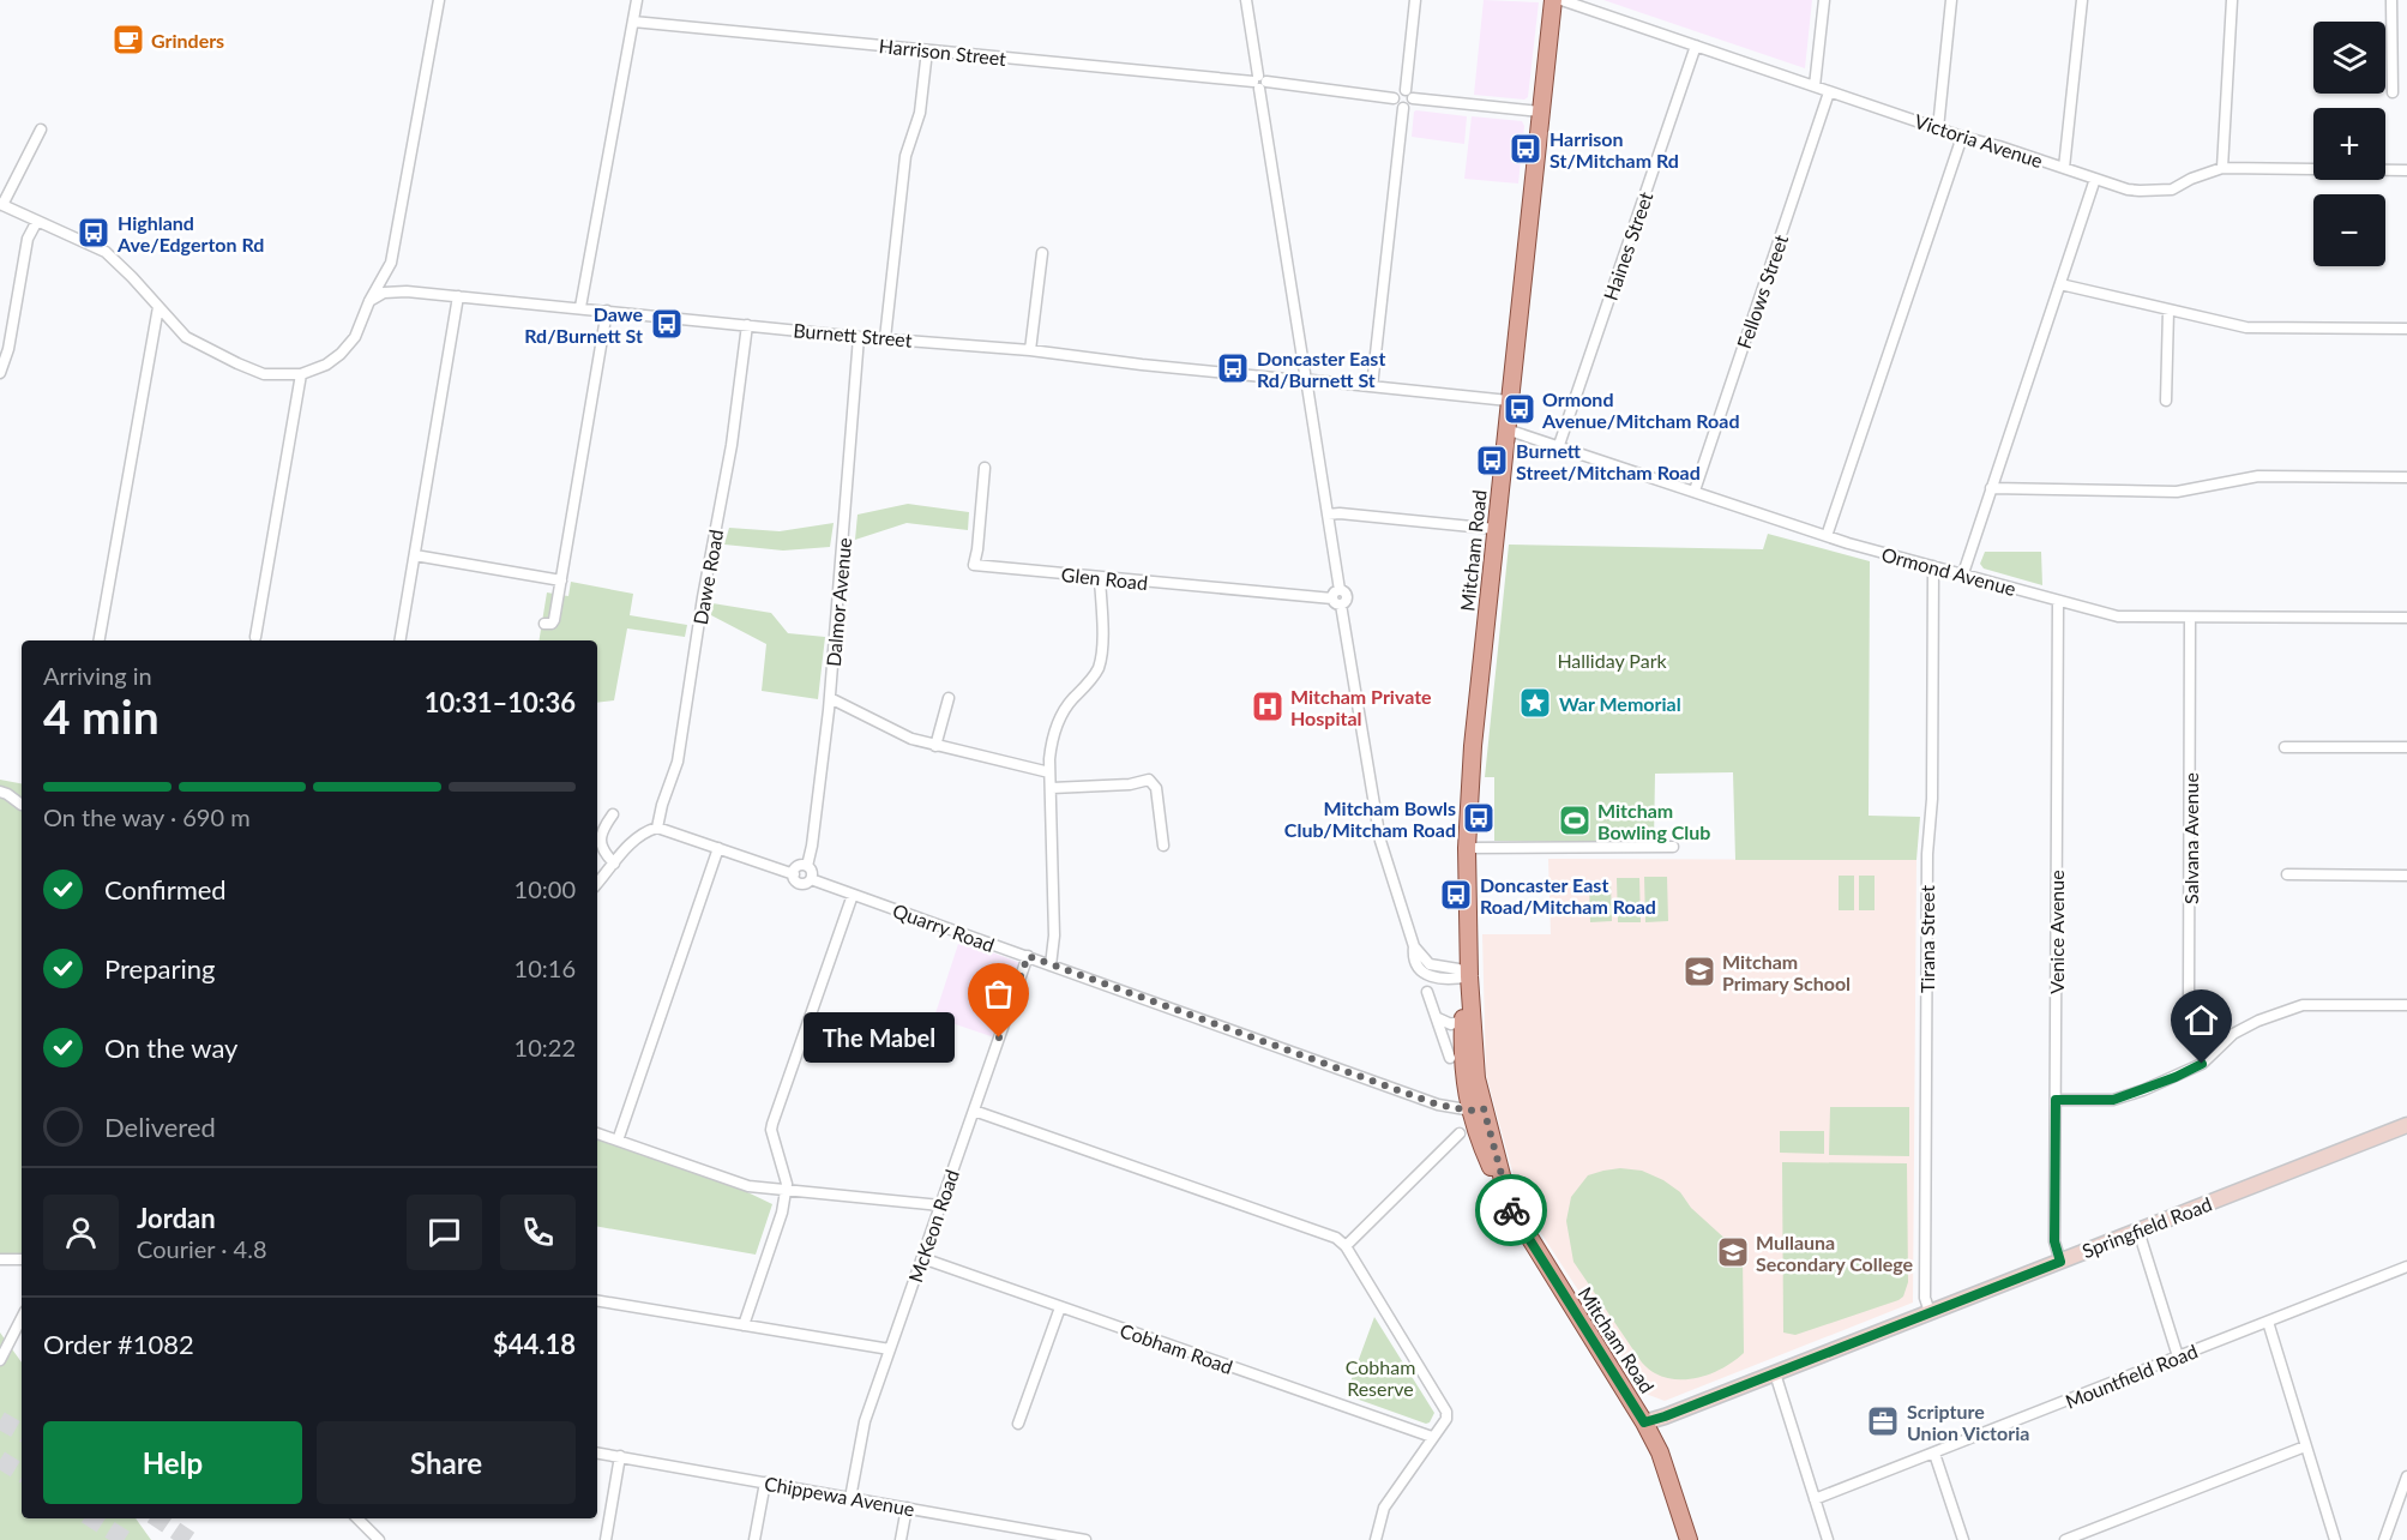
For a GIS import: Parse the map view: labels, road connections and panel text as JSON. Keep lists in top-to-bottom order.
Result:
{
  "streets": {
    "main road": ["Mitcham Road", "Springfield Road"],
    "street": [
      "Harrison Street",
      "Victoria Avenue",
      "Haines Street",
      "Fellows Street",
      "Burnett Street",
      "Ormond Avenue",
      "Dawe Road",
      "Glen Road",
      "Dalmor Avenue",
      "Salvana Avenue",
      "Quarry Road",
      "Venice Avenue",
      "Tirana Street",
      "McKeon Road",
      "Cobham Road",
      "Mountfield Road",
      "Chippewa Avenue"
    ]
  },
  "crossings": [
    ["Victoria Avenue", "Haines Street"],
    ["Victoria Avenue", "Fellows Street"],
    ["Haines Street", "Ormond Avenue"],
    ["Fellows Street", "Ormond Avenue"],
    ["Burnett Street", "Mitcham Road"],
    ["Burnett Street", "Dawe Road"],
    ["Burnett Street", "Dalmor Avenue"],
    ["Mitcham Road", "Ormond Avenue"],
    ["Mitcham Road", "Quarry Road"],
    ["Mitcham Road", "Springfield Road"],
    ["Ormond Avenue", "Salvana Avenue"],
    ["Ormond Avenue", "Venice Avenue"],
    ["Ormond Avenue", "Tirana Street"],
    ["Dawe Road", "Quarry Road"],
    ["Dalmor Avenue", "Quarry Road"],
    ["Quarry Road", "McKeon Road"],
    ["Venice Avenue", "Springfield Road"],
    ["Tirana Street", "Springfield Road"],
    ["McKeon Road", "Cobham Road"],
    ["McKeon Road", "Chippewa Avenue"]
  ],
  "parks": ["Halliday Park", "Cobham Reserve"],
  "places": {
    "cafe": ["Grinders"],
    "bus stop": [
      "Harrison St/Mitcham Rd",
      "Highland Ave/Edgerton Rd",
      "Dawe Rd/Burnett St",
      "Doncaster East Rd/Burnett St",
      "Ormond Avenue/Mitcham Road",
      "Burnett Street/Mitcham Road",
      "Mitcham Bowls Club/Mitcham Road",
      "Doncaster East Road/Mitcham Road"
    ],
    "place": ["War Memorial"],
    "hospital": ["Mitcham Private Hospital"],
    "sports": ["Mitcham Bowling Club"],
    "school or university": ["Mitcham Primary School", "Mullauna Secondary College"],
    "other": ["The Mabel"],
    "office": ["Scripture Union Victoria"]
  },
  "page": {
    "map_buttons": ["+", "−"],
    "heading": ["4 min", "Arriving in", "10:31–10:36"],
    "panel": [
      "Jordan",
      "Courier · 4.8",
      "Order #1082",
      "$44.18"
    ],
    "bar": "On the way · 690 m",
    "list": [
      ["Confirmed", "10:00"],
      ["Preparing", "10:16"],
      ["On the way", "10:22"],
      "Delivered"
    ],
    "bubble": "The Mabel",
    "buttons": ["Help", "Share"]
  }
}
